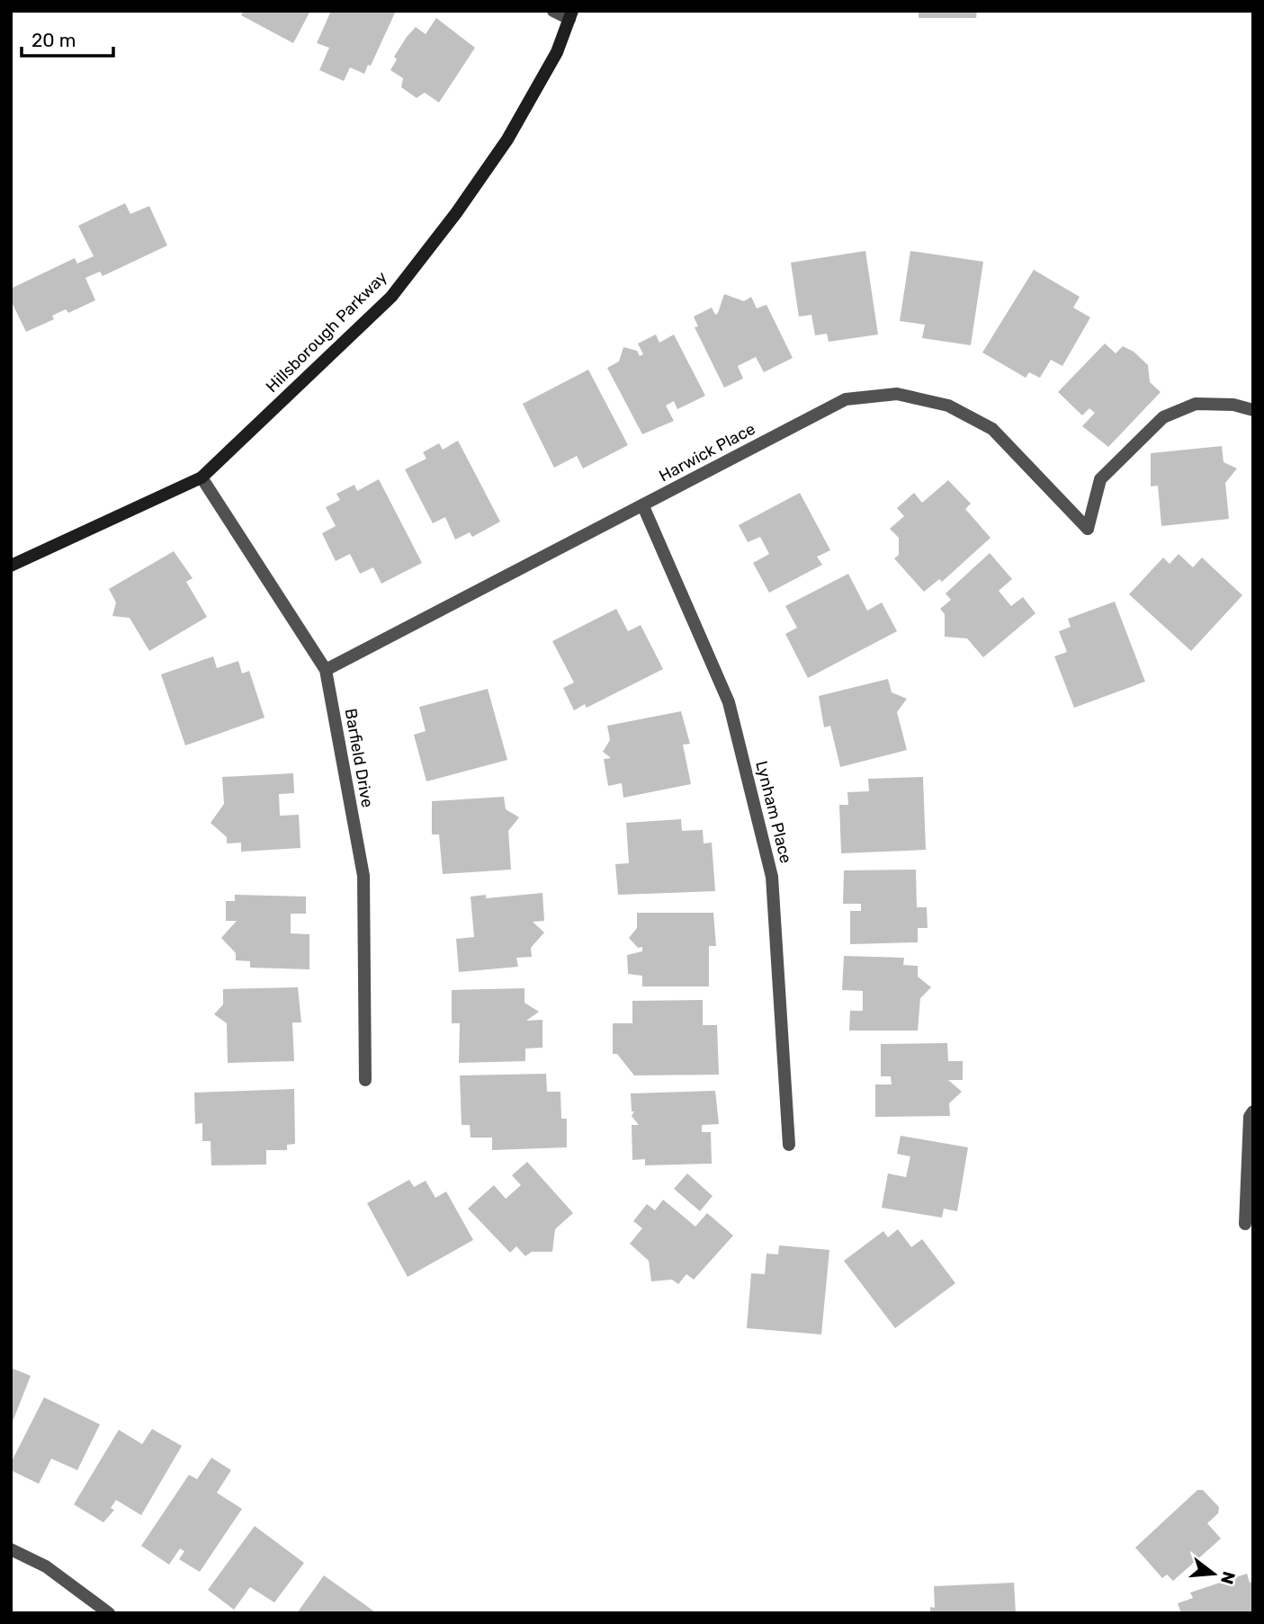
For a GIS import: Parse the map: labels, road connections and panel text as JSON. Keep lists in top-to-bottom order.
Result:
{
  "streets": {
    "street": [
      "Hillsborough Parkway",
      "Harwick Place",
      "Barfield Drive",
      "Lynham Place"
    ]
  },
  "crossings": [
    ["Hillsborough Parkway", "Barfield Drive"],
    ["Harwick Place", "Barfield Drive"],
    ["Harwick Place", "Lynham Place"]
  ],
  "scale_bar": "20 m",
  "north": "right"
}
